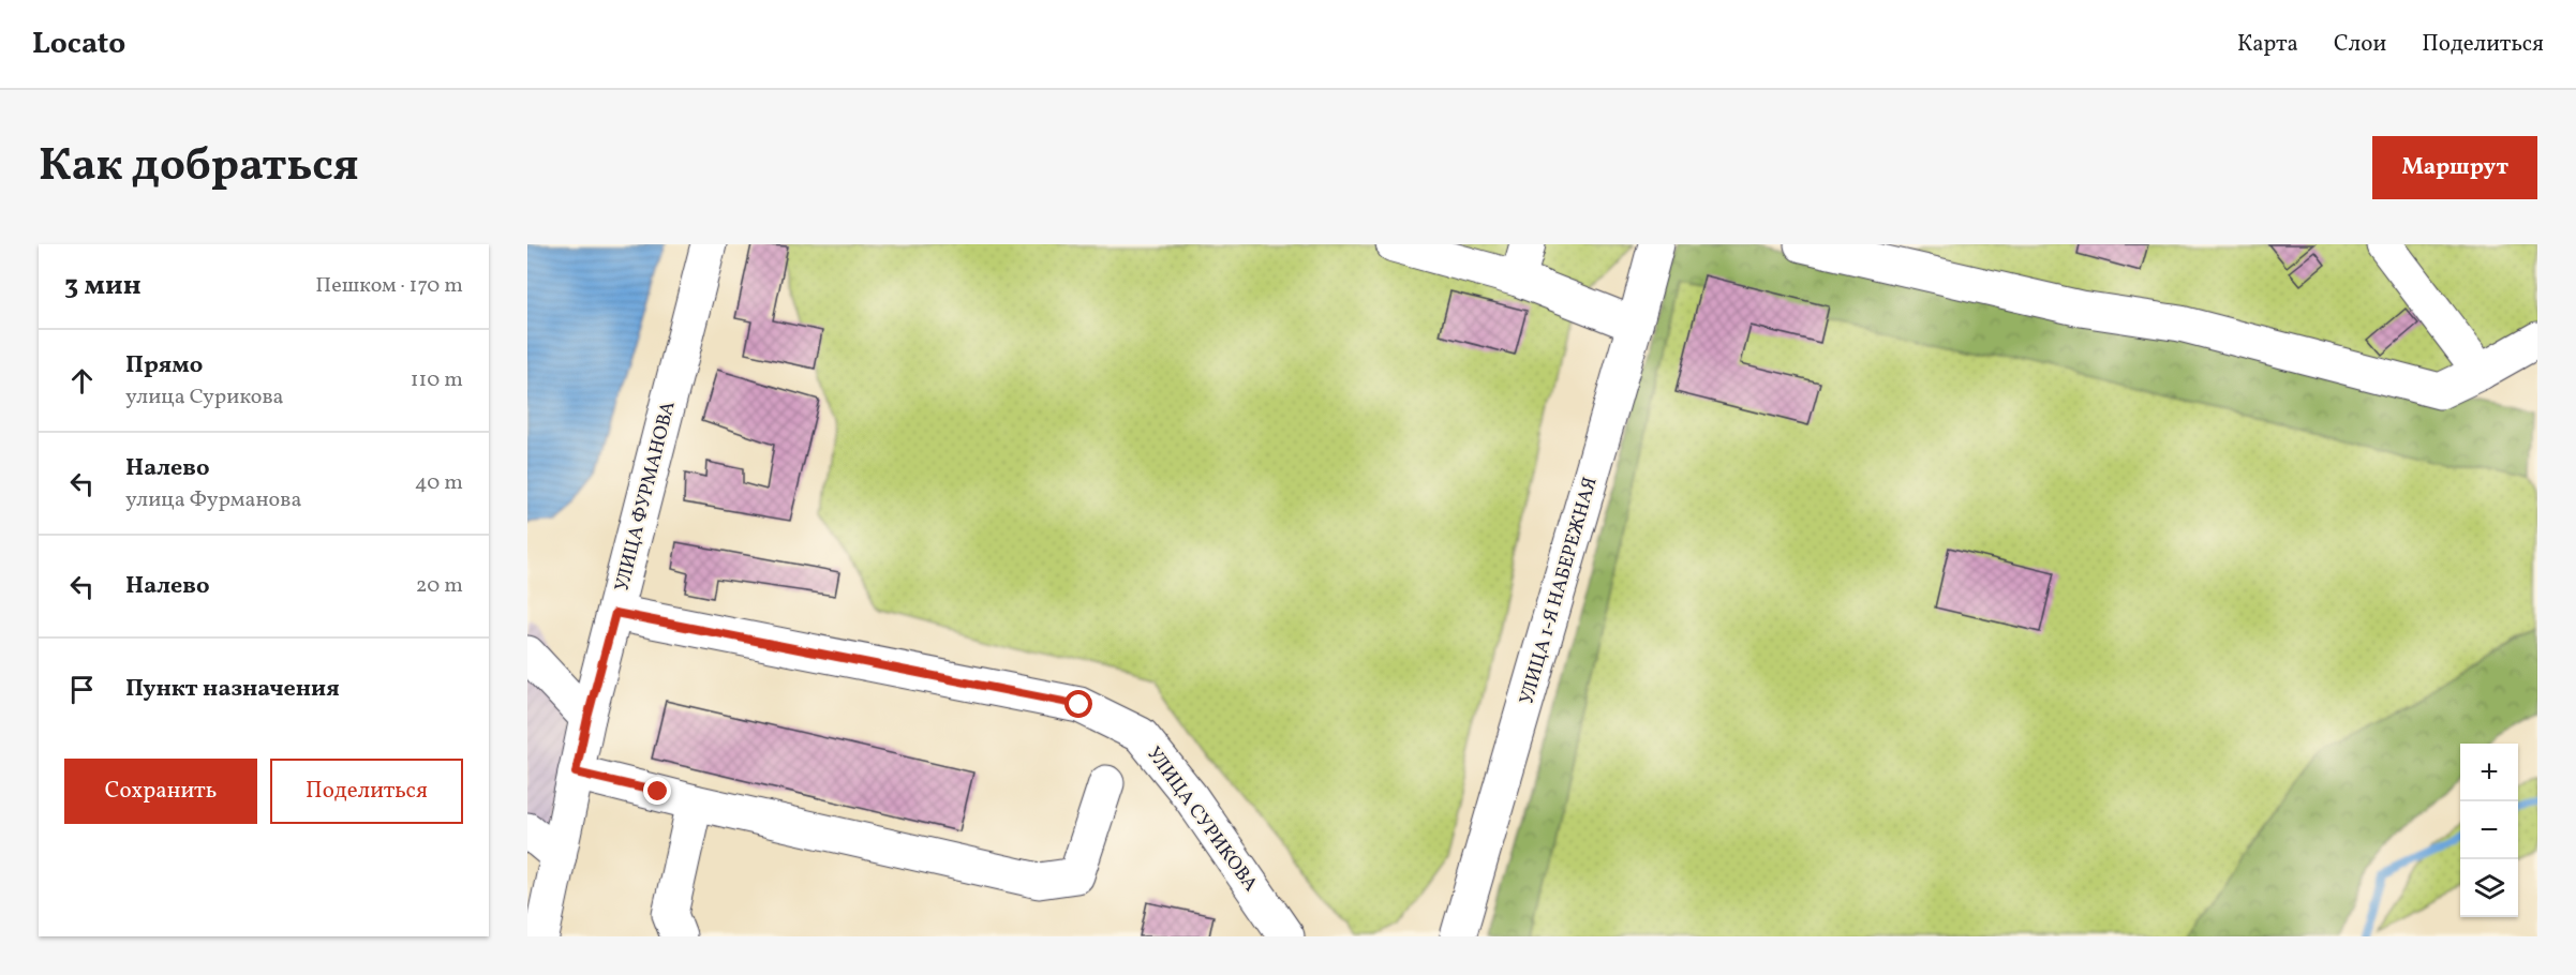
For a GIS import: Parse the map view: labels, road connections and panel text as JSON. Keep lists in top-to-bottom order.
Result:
{
  "streets": {
    "street": ["УЛИЦА ФУРМАНОВА", "УЛИЦА 1-Я НАБЕРЕЖНАЯ", "УЛИЦА СУРИКОВА"]
  },
  "crossings": [
    ["УЛИЦА ФУРМАНОВА", "УЛИЦА СУРИКОВА"]
  ],
  "page": {
    "header": "Locato",
    "nav": ["Карта", "Слои", "Поделиться"],
    "title": "Как добраться",
    "buttons": [
      "Маршрут",
      ["Сохранить", "Поделиться"]
    ],
    "heading": ["3 мин", "Пешком · 170 m"],
    "list": [
      ["Прямо", "улица Сурикова", "110 m"],
      ["Налево", "улица Фурманова", "40 m"],
      ["Налево", "20 m"],
      "Пункт назначения"
    ],
    "map_buttons": ["+", "−"]
  }
}
